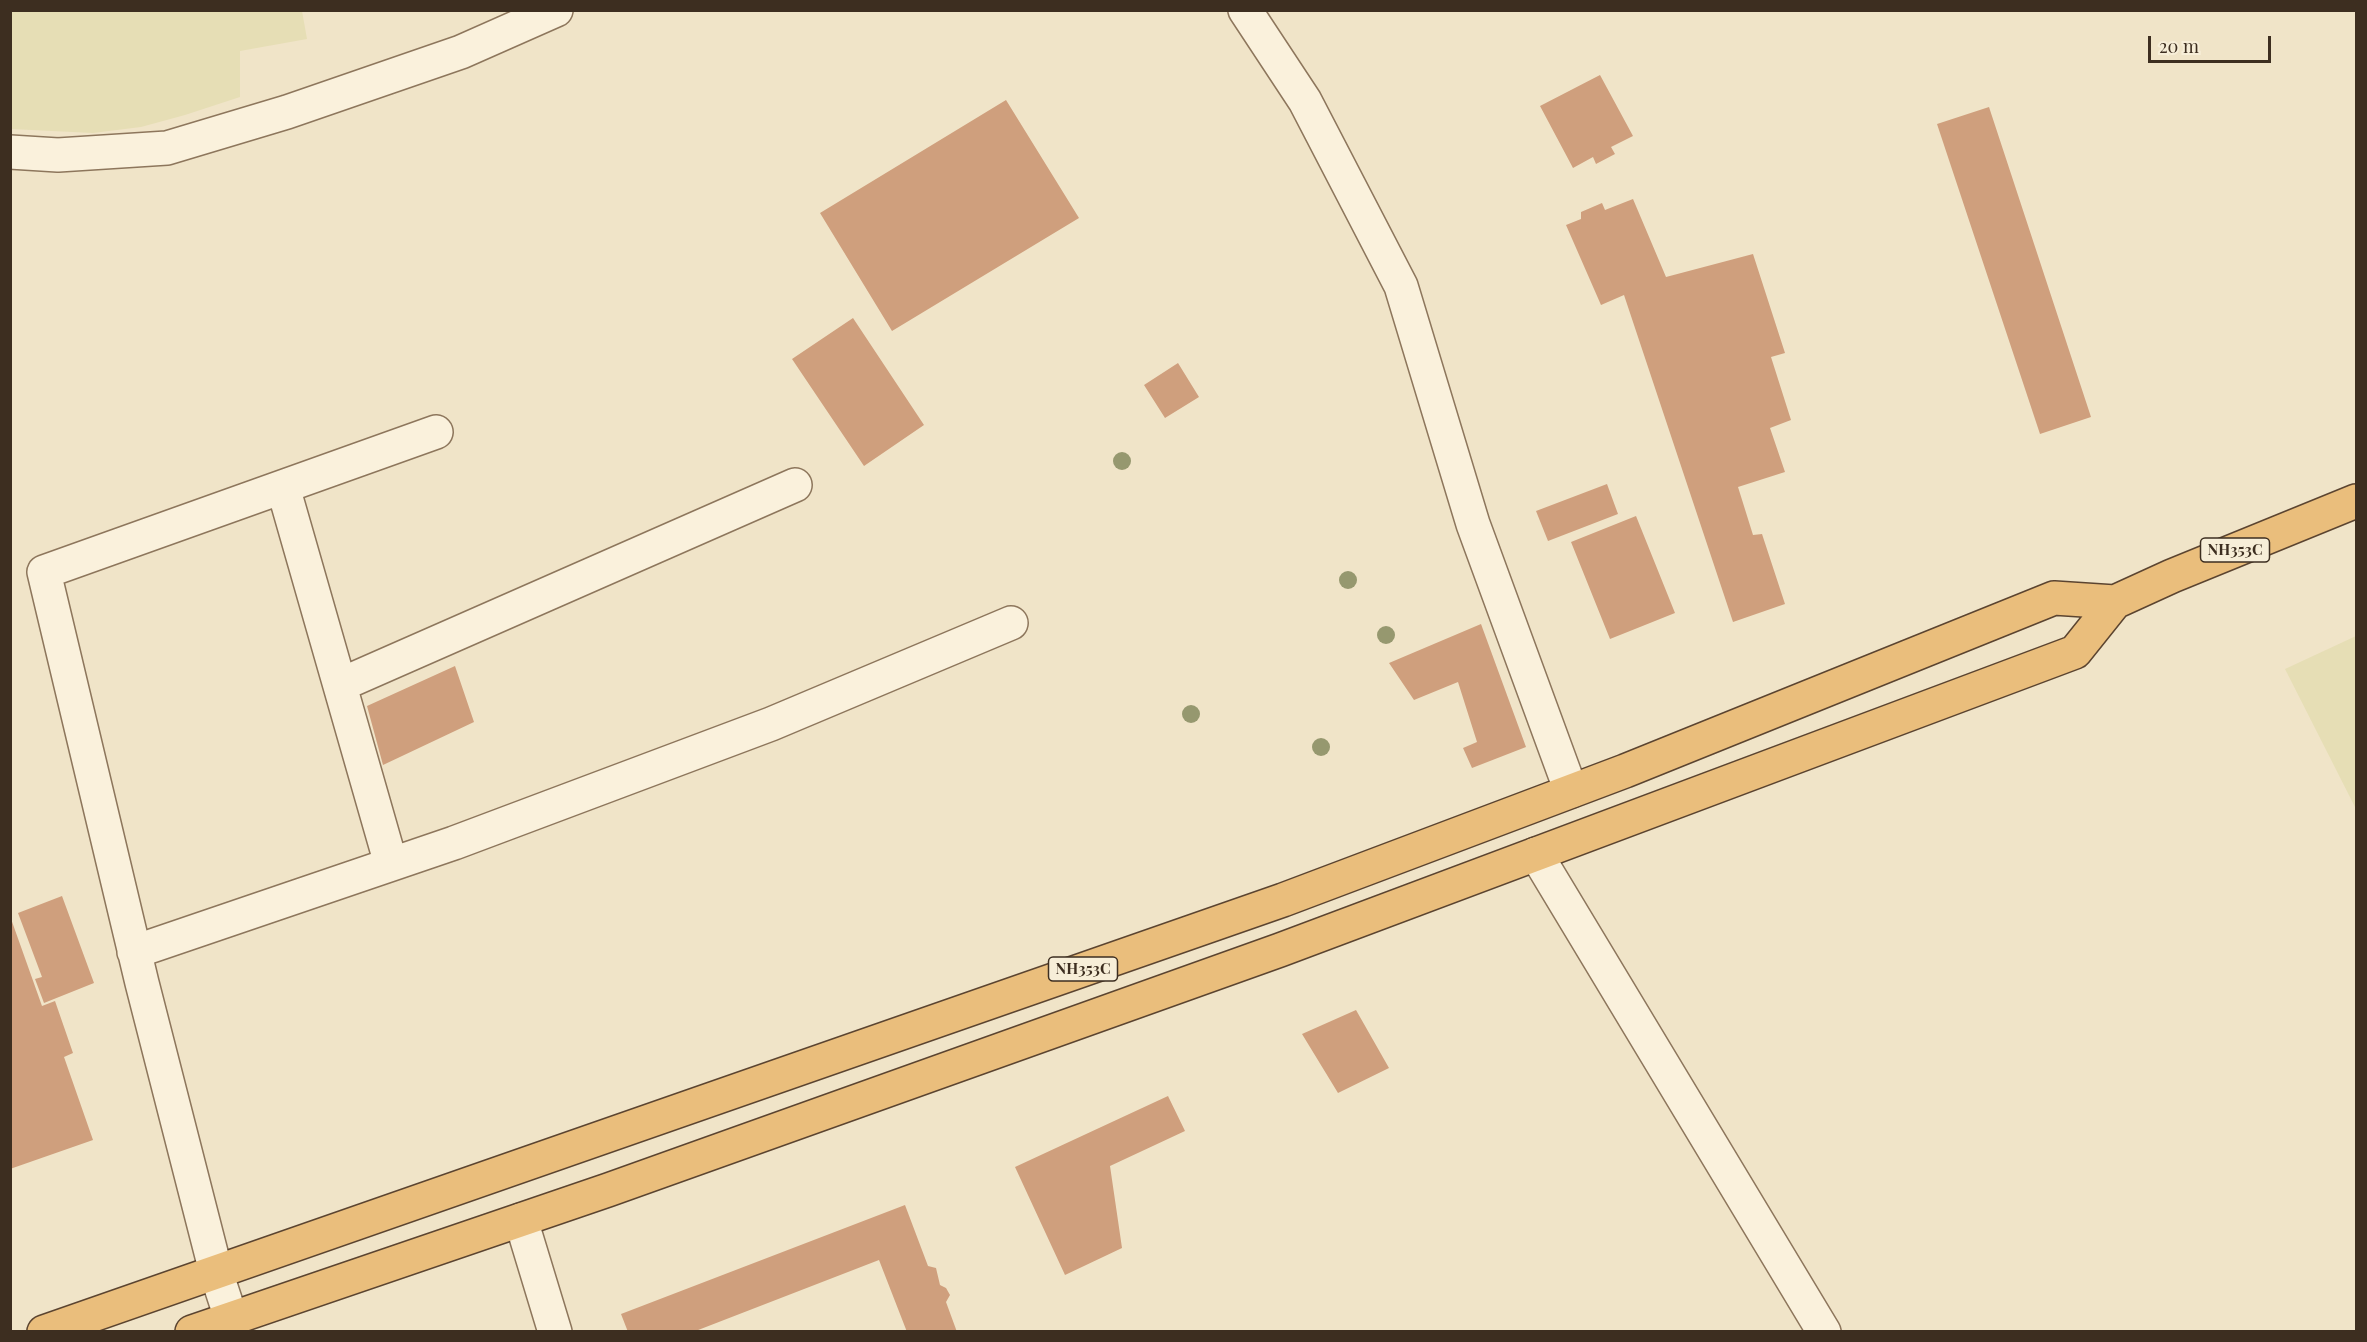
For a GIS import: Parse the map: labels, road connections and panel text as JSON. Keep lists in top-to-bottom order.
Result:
{
  "streets": {
    "highway": ["NH353C"]
  },
  "scale_bar": "20 m"
}
